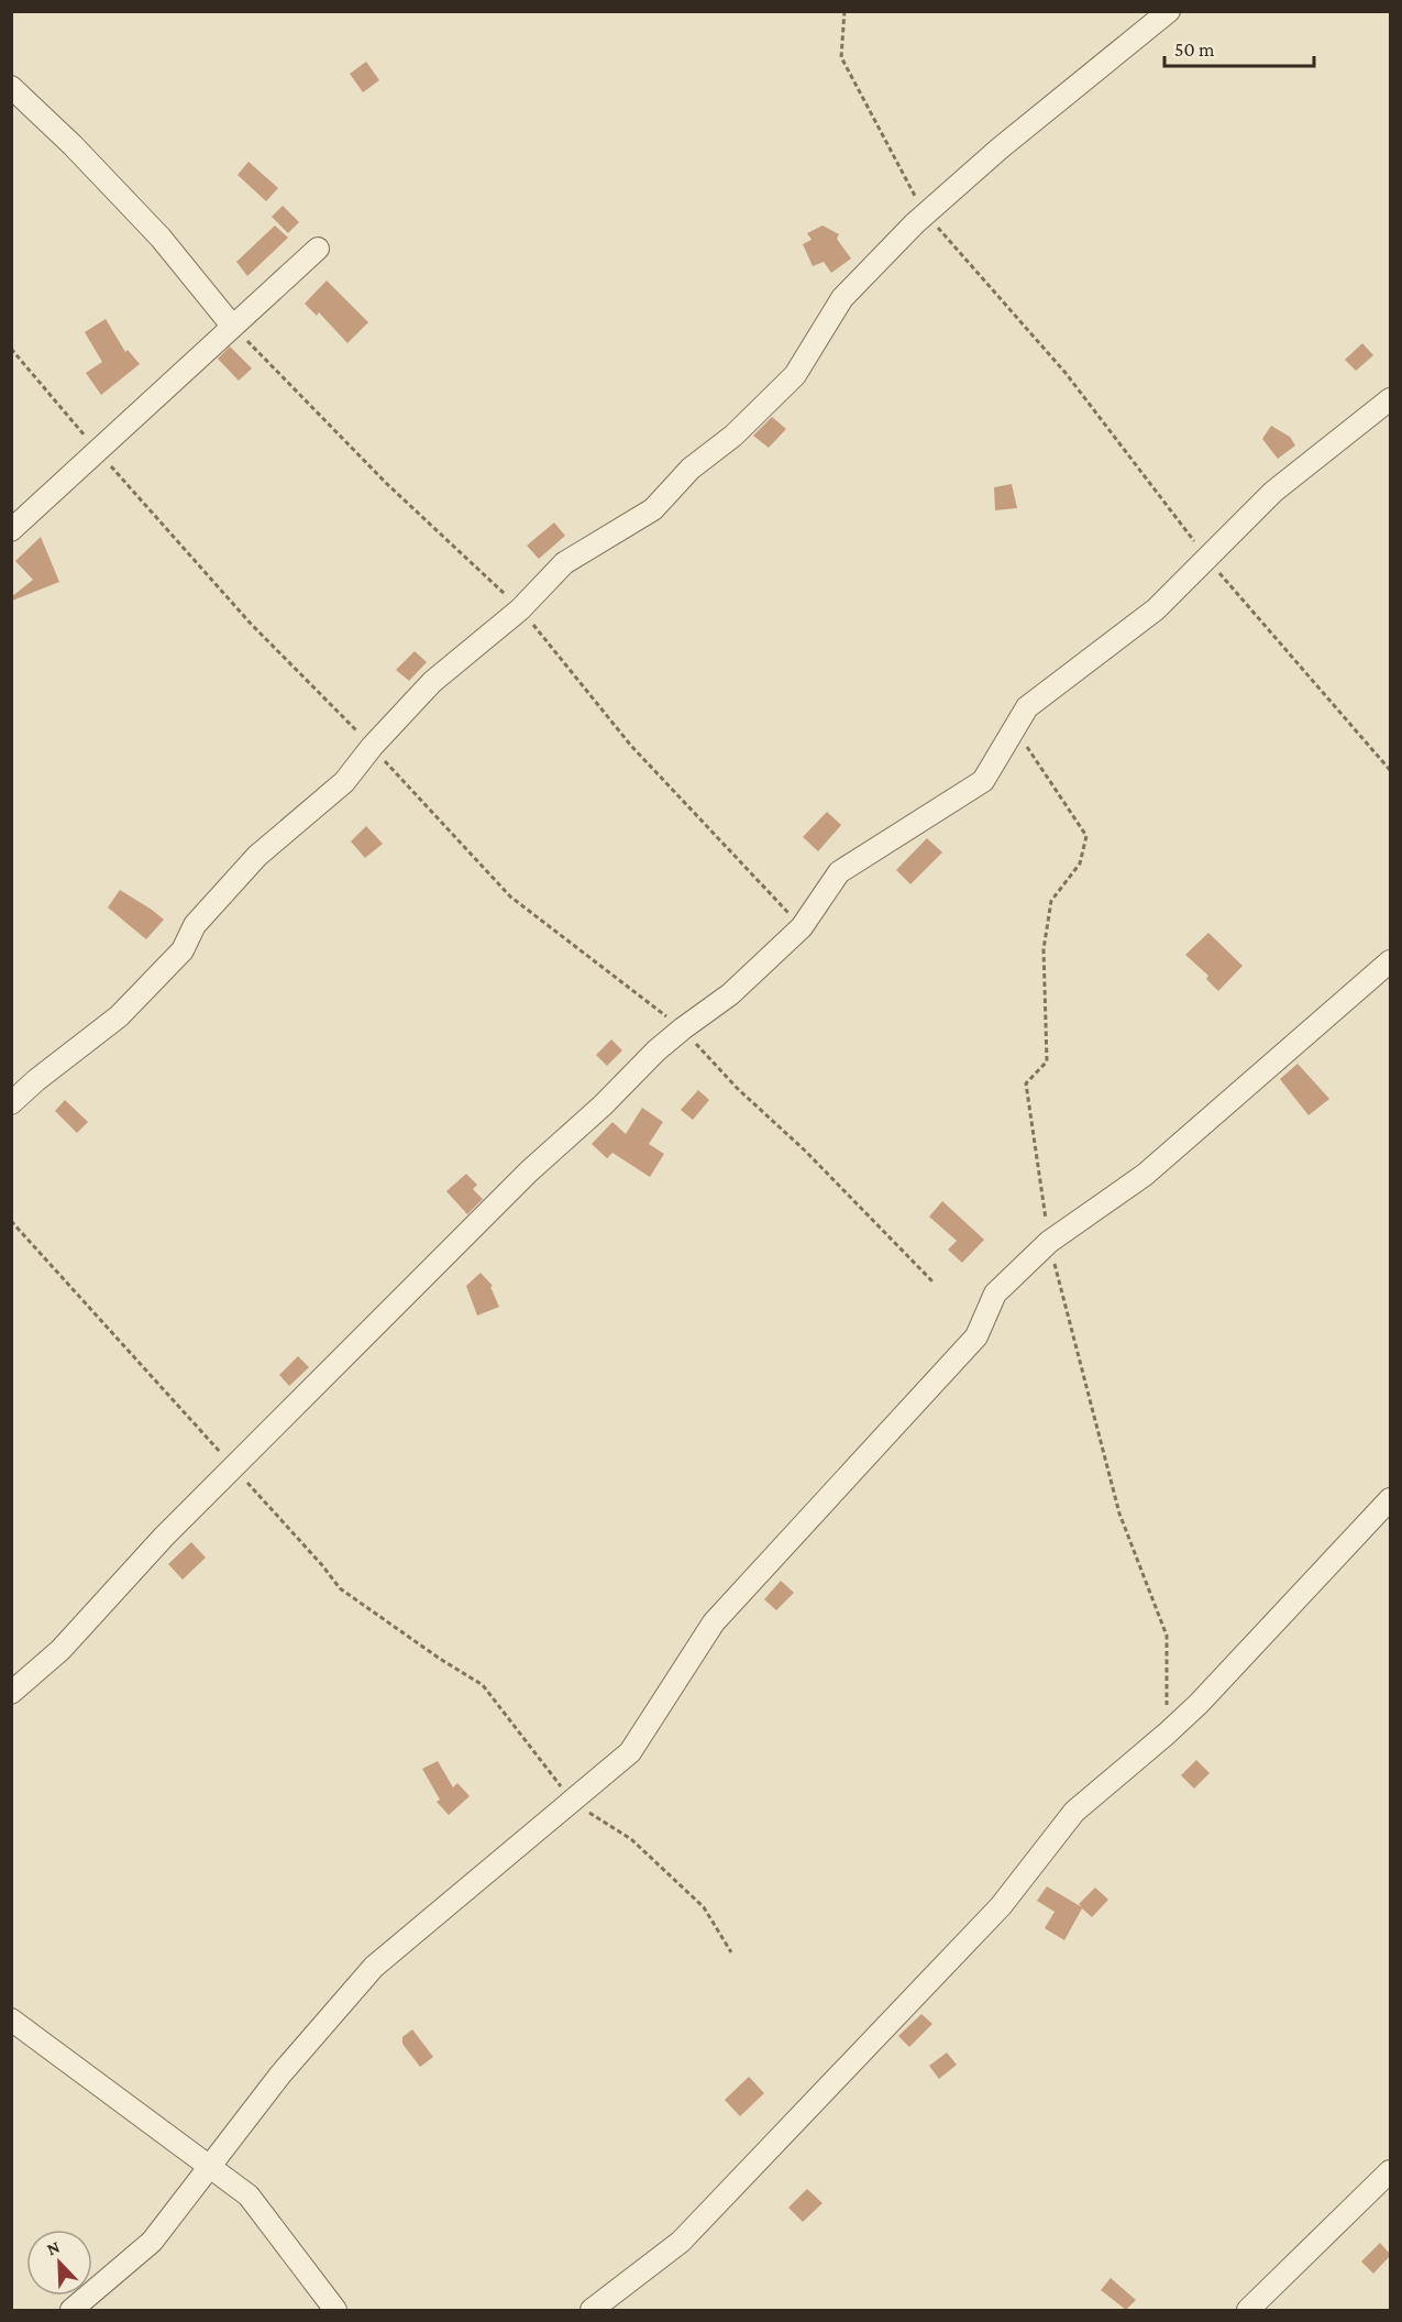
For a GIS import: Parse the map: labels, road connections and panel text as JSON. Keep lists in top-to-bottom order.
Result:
{
  "scale_bar": "50 m",
  "north": "top left"
}
